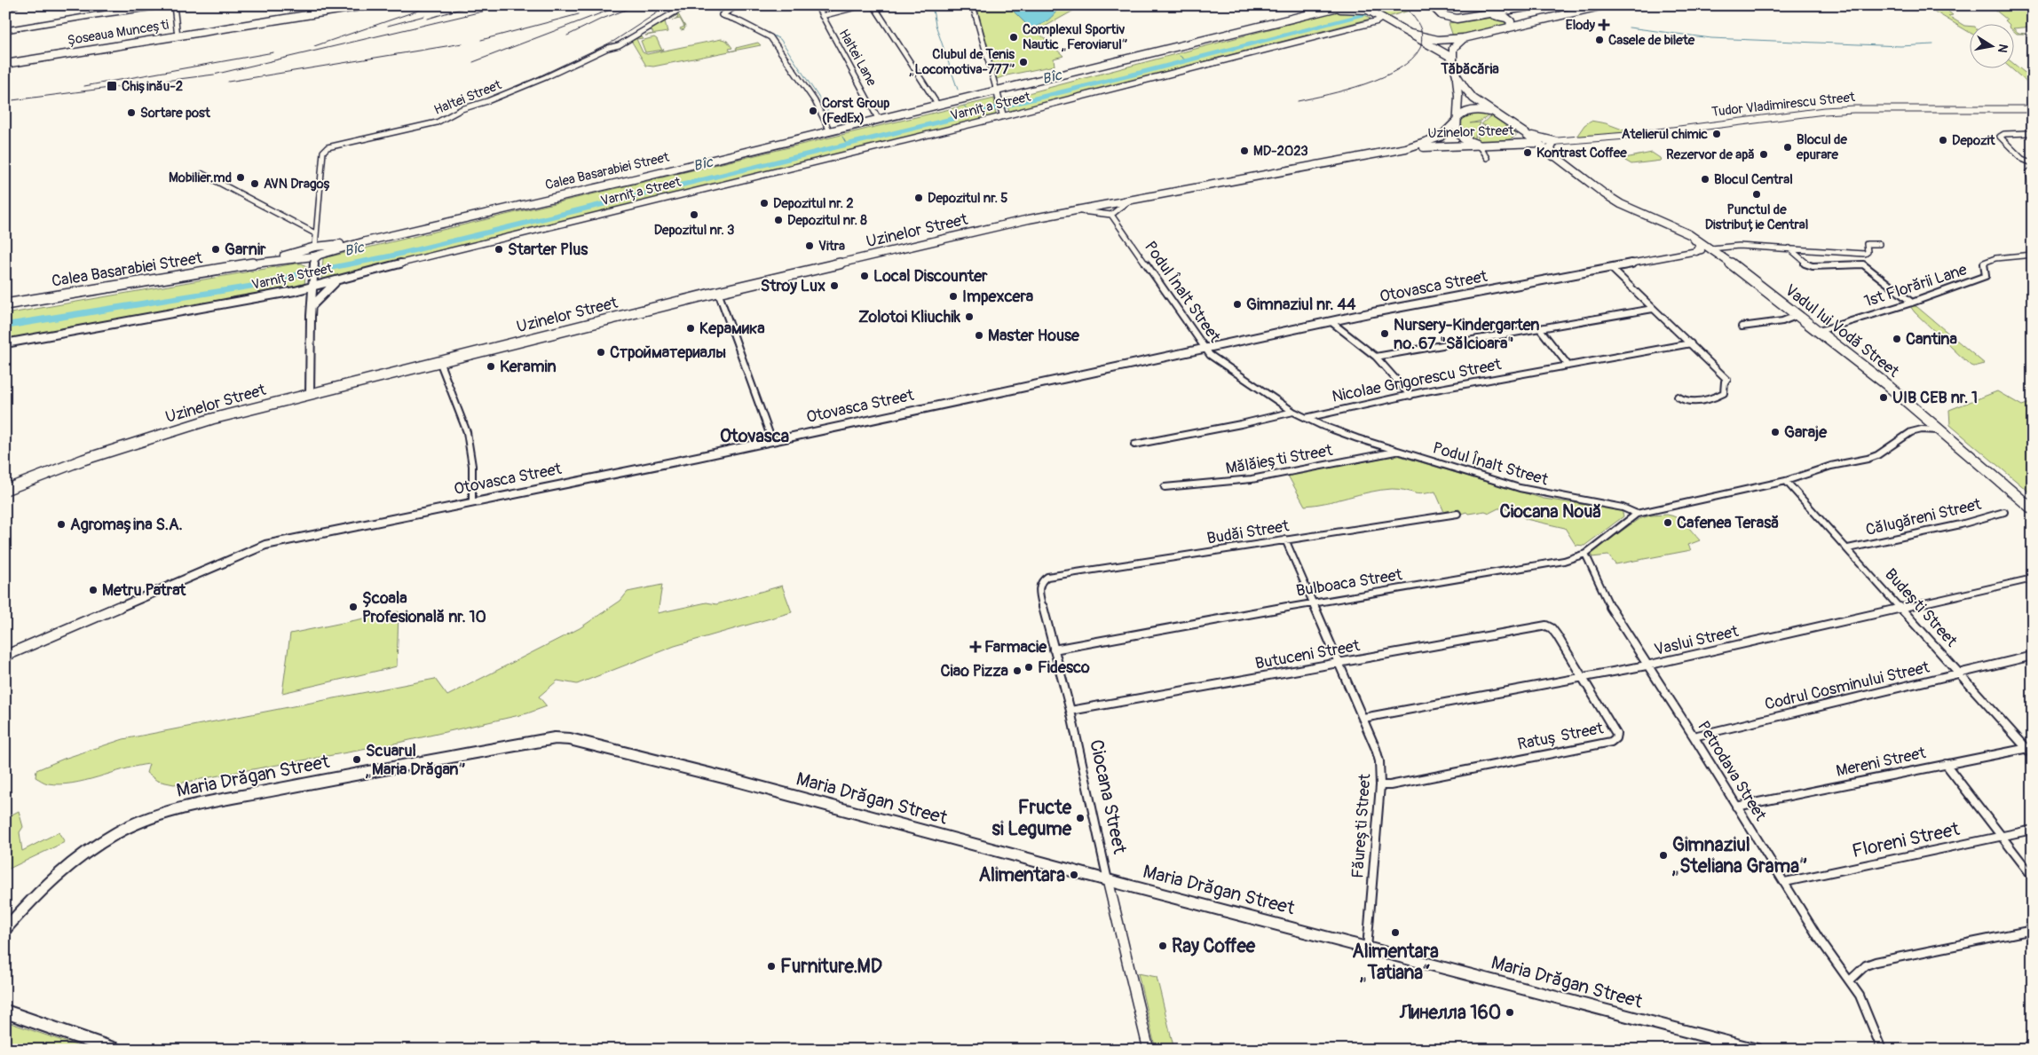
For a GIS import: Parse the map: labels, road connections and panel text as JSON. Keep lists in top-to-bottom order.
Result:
{
  "streets": {
    "main road": [
      "Șoseaua Muncești",
      "Tudor Vladimirescu Street",
      "Uzinelor Street",
      "Calea Basarabiei Street",
      "Vadul lui Vodă Street",
      "Maria Drăgan Street"
    ],
    "street": [
      "Haltei Lane",
      "Haltei Street",
      "Varnița Street",
      "1st Florării Lane",
      "Otovasca Street",
      "Podul Înalt Street",
      "Nicolae Grigorescu Street",
      "Mălăiești Street",
      "Călugăreni Street",
      "Budăi Street",
      "Bulboaca Street",
      "Budești Street",
      "Vaslui Street",
      "Butuceni Street",
      "Codrul Cosminului Street",
      "Ratuș Street",
      "Mereni Street",
      "Petrodava Street",
      "Ciocana Street",
      "Făurești Street",
      "Floreni Street"
    ]
  },
  "crossings": [
    ["Haltei Lane", "Calea Basarabiei Street"],
    ["Haltei Street", "Calea Basarabiei Street"],
    ["Tudor Vladimirescu Street", "Uzinelor Street"],
    ["Tudor Vladimirescu Street", "Vadul lui Vodă Street"],
    ["Uzinelor Street", "Vadul lui Vodă Street"],
    ["1st Florării Lane", "Vadul lui Vodă Street"],
    ["Otovasca Street", "Podul Înalt Street"],
    ["Otovasca Street", "Vadul lui Vodă Street"],
    ["Podul Înalt Street", "Nicolae Grigorescu Street"],
    ["Podul Înalt Street", "Mălăiești Street"],
    ["Podul Înalt Street", "Bulboaca Street"],
    ["Călugăreni Street", "Budești Street"],
    ["Budăi Street", "Ciocana Street"],
    ["Budăi Street", "Făurești Street"],
    ["Bulboaca Street", "Petrodava Street"],
    ["Bulboaca Street", "Ciocana Street"],
    ["Bulboaca Street", "Făurești Street"],
    ["Budești Street", "Vaslui Street"],
    ["Budești Street", "Codrul Cosminului Street"],
    ["Budești Street", "Mereni Street"],
    ["Vaslui Street", "Ratuș Street"],
    ["Vaslui Street", "Petrodava Street"],
    ["Vaslui Street", "Făurești Street"],
    ["Butuceni Street", "Ratuș Street"],
    ["Butuceni Street", "Ciocana Street"],
    ["Butuceni Street", "Făurești Street"],
    ["Codrul Cosminului Street", "Petrodava Street"],
    ["Ratuș Street", "Făurești Street"],
    ["Mereni Street", "Petrodava Street"],
    ["Petrodava Street", "Floreni Street"],
    ["Maria Drăgan Street", "Ciocana Street"],
    ["Maria Drăgan Street", "Făurești Street"]
  ],
  "districts": ["Tăbăcăria", "Otovasca", "Ciocana Nouă"],
  "water": ["Bîc"],
  "places": {
    "health": ["Elody", "Farmacie"],
    "other": [
      "Complexul Sportiv Nautic „Feroviarul”",
      "Casele de bilete",
      "Clubul de Tenis „Locomotiva-777”",
      "Corst Group (FedEx)",
      "Sortare post",
      "Atelierul chimic",
      "Depozit",
      "Blocul de epurare",
      "MD-2023",
      "Kontrast Coffee",
      "Rezervor de apă",
      "Mobilier.md",
      "Blocul Central",
      "AVN Dragoș",
      "Punctul de Distribuție Central",
      "Depozitul nr. 5",
      "Depozitul nr. 2",
      "Depozitul nr. 3",
      "Depozitul nr. 8",
      "Vitra",
      "Garnir",
      "Starter Plus",
      "Local Discounter",
      "Stroy Lux",
      "Impexcera",
      "Gimnaziul nr. 44",
      "Zolotoi Kliuchik",
      "Керамика",
      "Nursery-Kindergarten no. 67 \"Sălcioara\"",
      "Master House",
      "Cantina",
      "Стройматериалы",
      "Keramin",
      "UIB CEB nr. 1",
      "Garaje",
      "Cafenea Terasă",
      "Agromașina S.A.",
      "Metru Patrat",
      "Școala Profesională nr. 10",
      "Fidesco",
      "Ciao Pizza",
      "Scuarul „Maria Drăgan”",
      "Fructe si Legume",
      "Gimnaziul „Steliana Grama”",
      "Alimentara",
      "Alimentara „Tatiana“",
      "Ray Coffee",
      "Furniture.MD",
      "Линелла 160"
    ],
    "transit": ["Chișinău-2"]
  },
  "north": "right"
}
